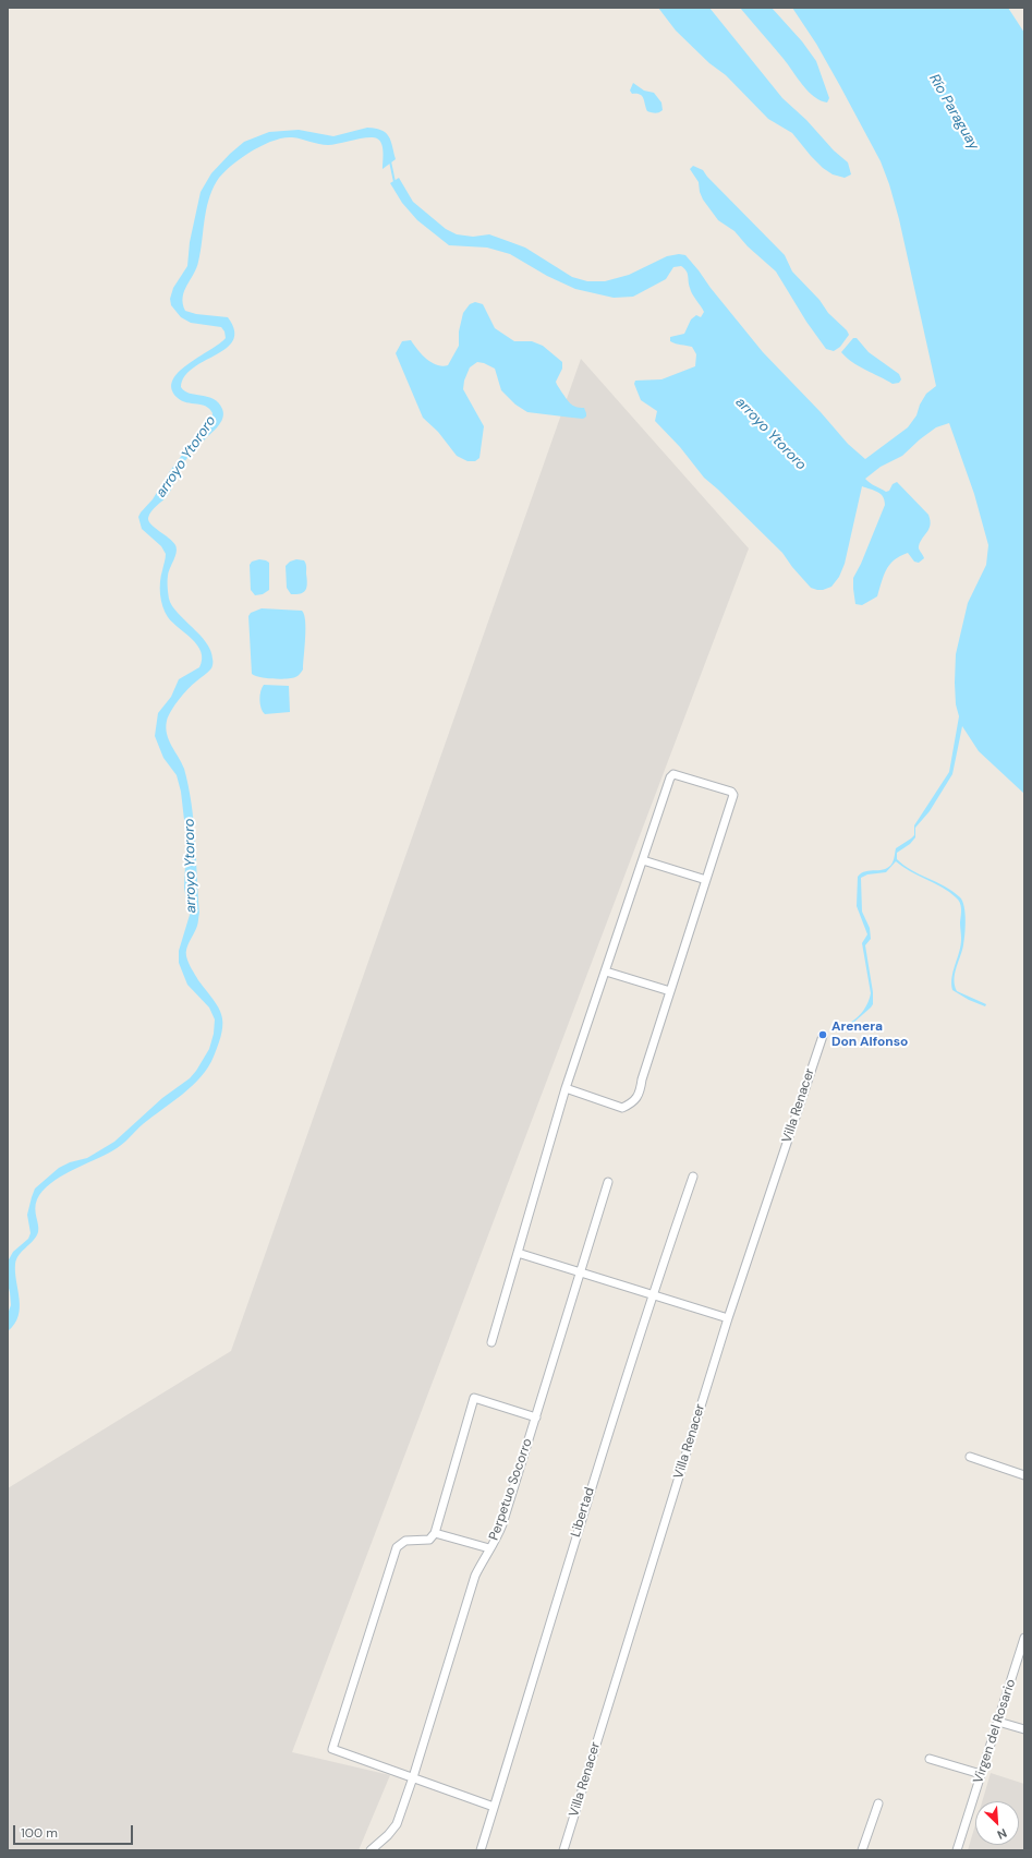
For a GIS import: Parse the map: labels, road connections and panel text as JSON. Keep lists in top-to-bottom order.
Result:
{
  "streets": {
    "street": [
      "Villa Renacer",
      "Perpetuo Socorro",
      "Libertad",
      "Virgen del Rosario"
    ]
  },
  "water": ["Río Paraguay", "arroyo Ytororo"],
  "places": ["Arenera Don Alfonso"],
  "scale_bar": "100 m",
  "north": "bottom right"
}
